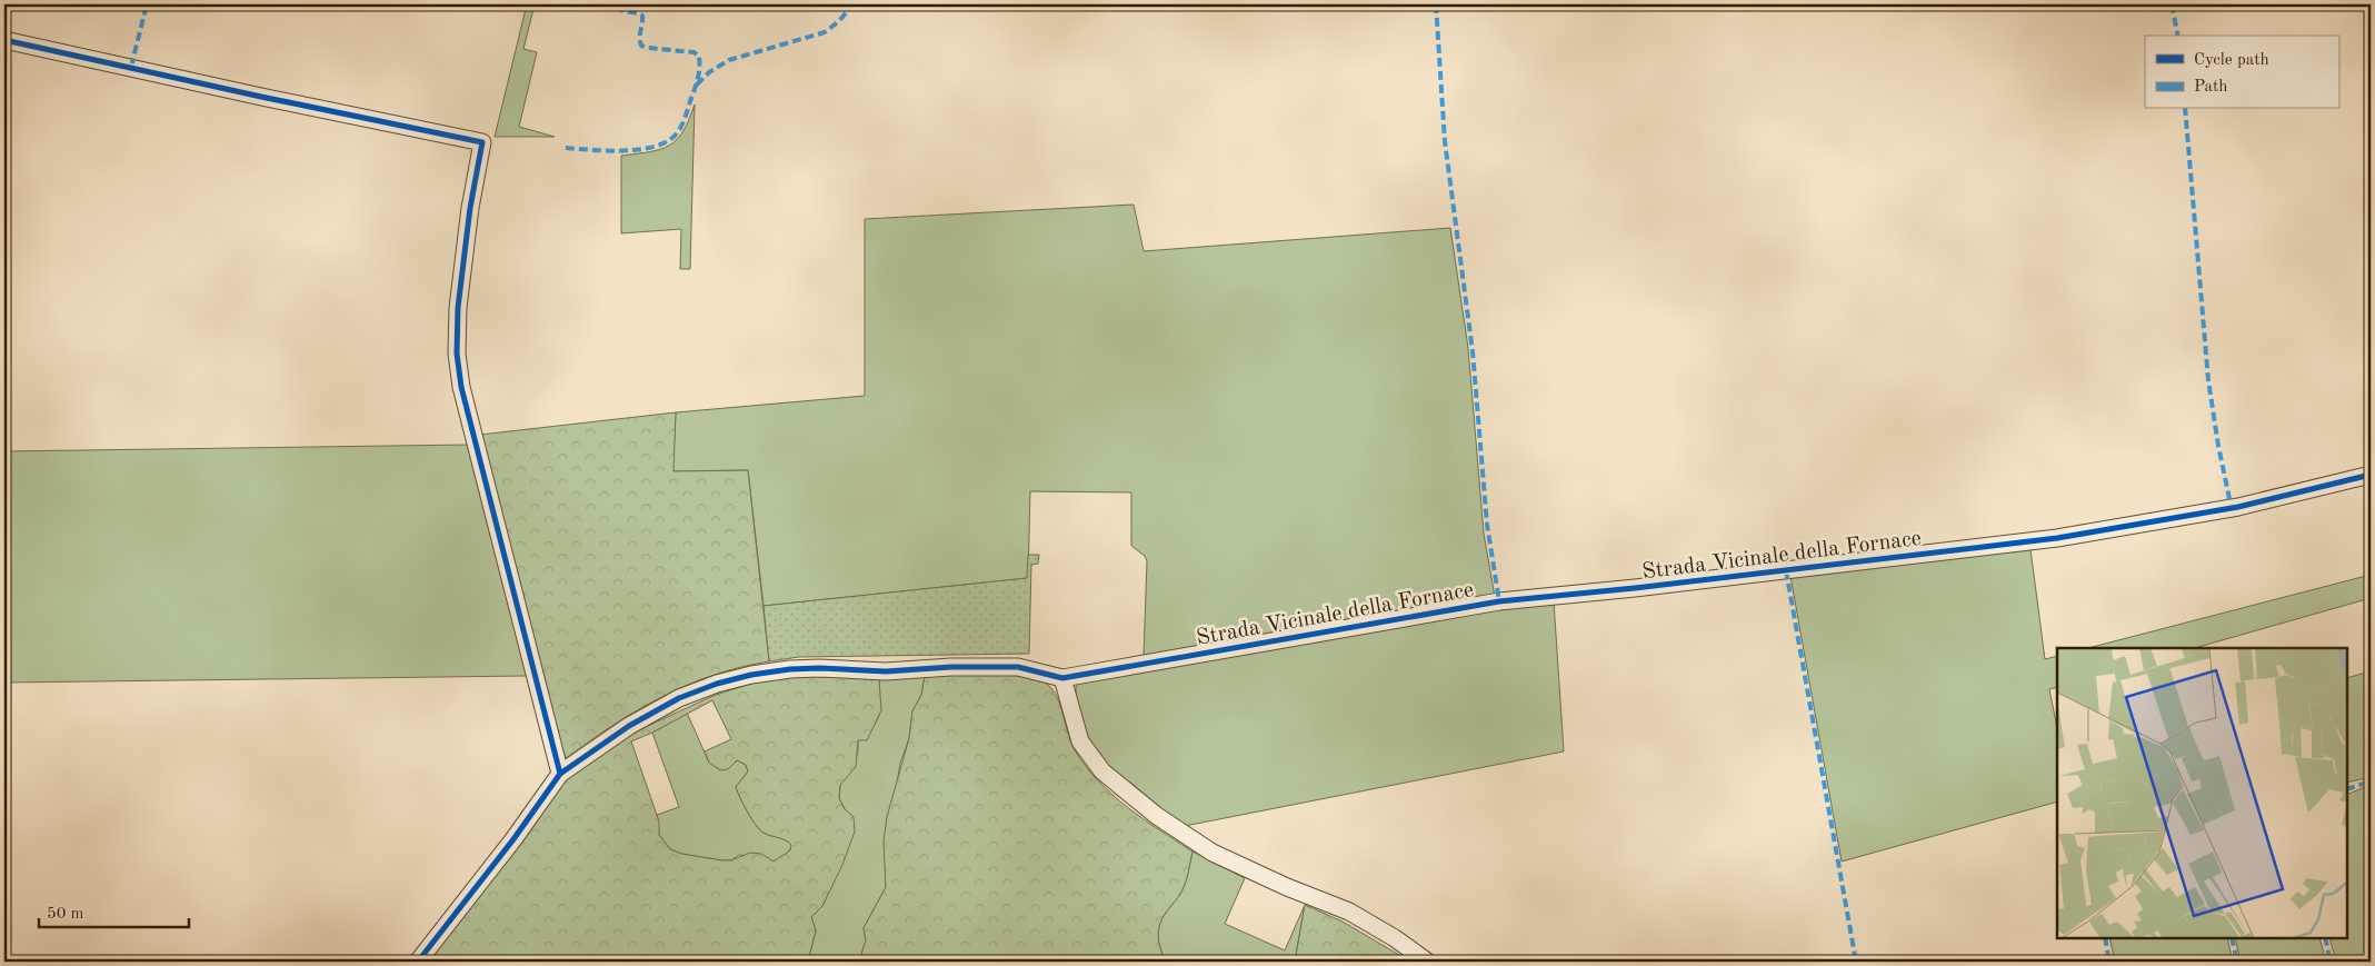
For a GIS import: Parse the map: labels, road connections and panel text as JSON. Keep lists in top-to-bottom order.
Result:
{
  "streets": {
    "street": ["Strada Vicinale della Fornace"]
  },
  "legend": ["Cycle path", "Path"],
  "scale_bar": "50 m"
}
